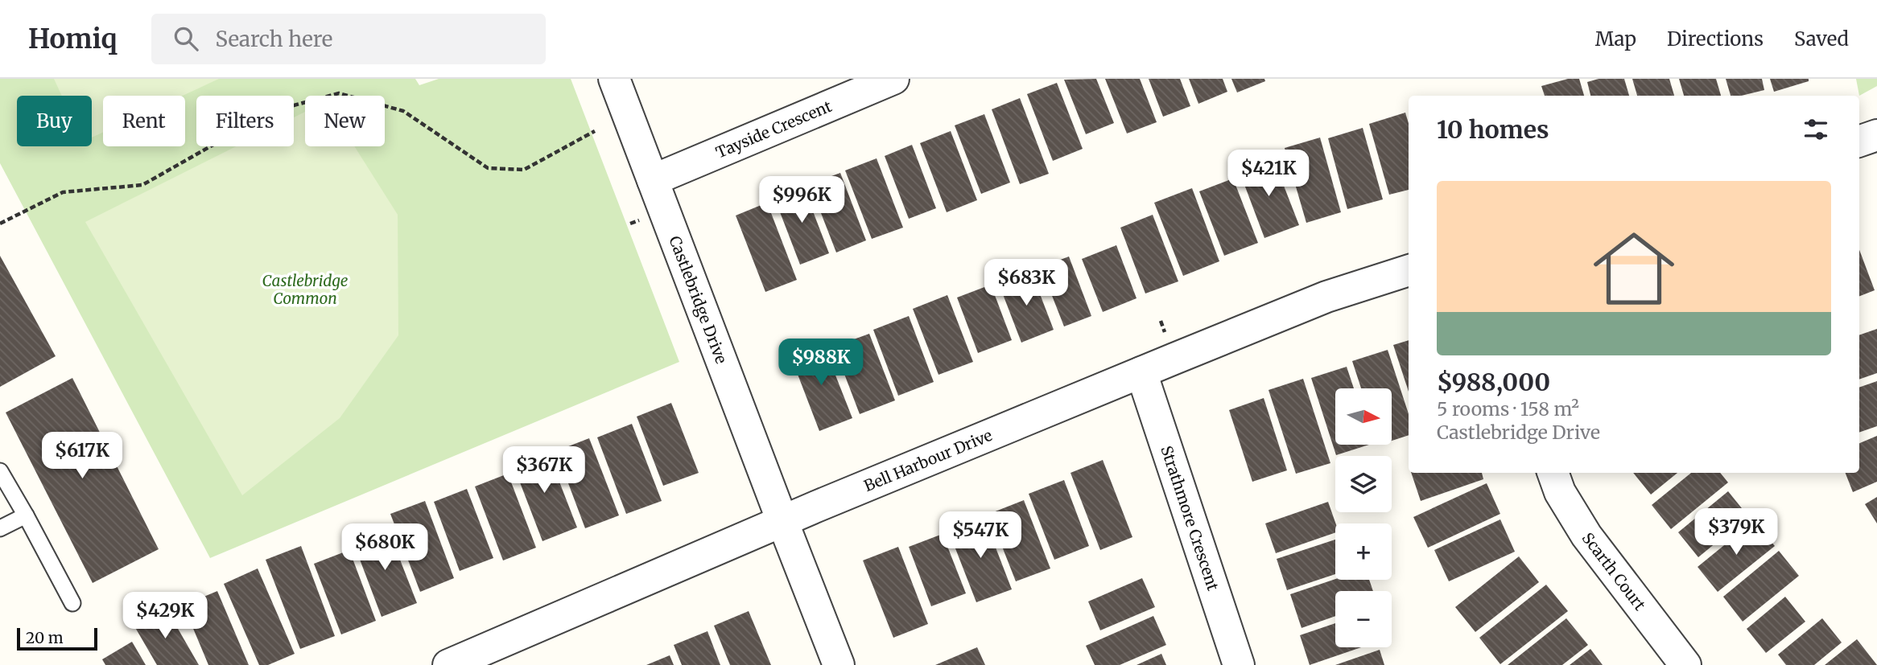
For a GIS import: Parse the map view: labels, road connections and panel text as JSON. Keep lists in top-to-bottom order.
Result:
{
  "streets": {
    "street": [
      "Tayside Crescent",
      "Castlebridge Drive",
      "Bell Harbour Drive",
      "Strathmore Crescent",
      "Scarth Court"
    ]
  },
  "crossings": [
    ["Tayside Crescent", "Castlebridge Drive"],
    ["Castlebridge Drive", "Bell Harbour Drive"],
    ["Bell Harbour Drive", "Strathmore Crescent"]
  ],
  "parks": ["Castlebridge Common"],
  "scale_bar": "20 m",
  "north": "right",
  "page": {
    "header": "Homiq",
    "search": "Search here",
    "nav": ["Map", "Directions", "Saved"],
    "chip": [
      "Buy",
      "Rent",
      "Filters",
      "New"
    ],
    "heading": "10 homes",
    "price": [
      "$421K",
      "$996K",
      "$683K",
      "$988K",
      "$617K",
      "$367K",
      "$379K",
      "$547K",
      "$680K",
      "$429K"
    ],
    "list": [
      {
        "name": "$988,000",
        "note": "5 rooms · 158 m² · Castlebridge Drive"
      }
    ],
    "map_buttons": ["+", "−"],
    "scale": "20 m"
  }
}
